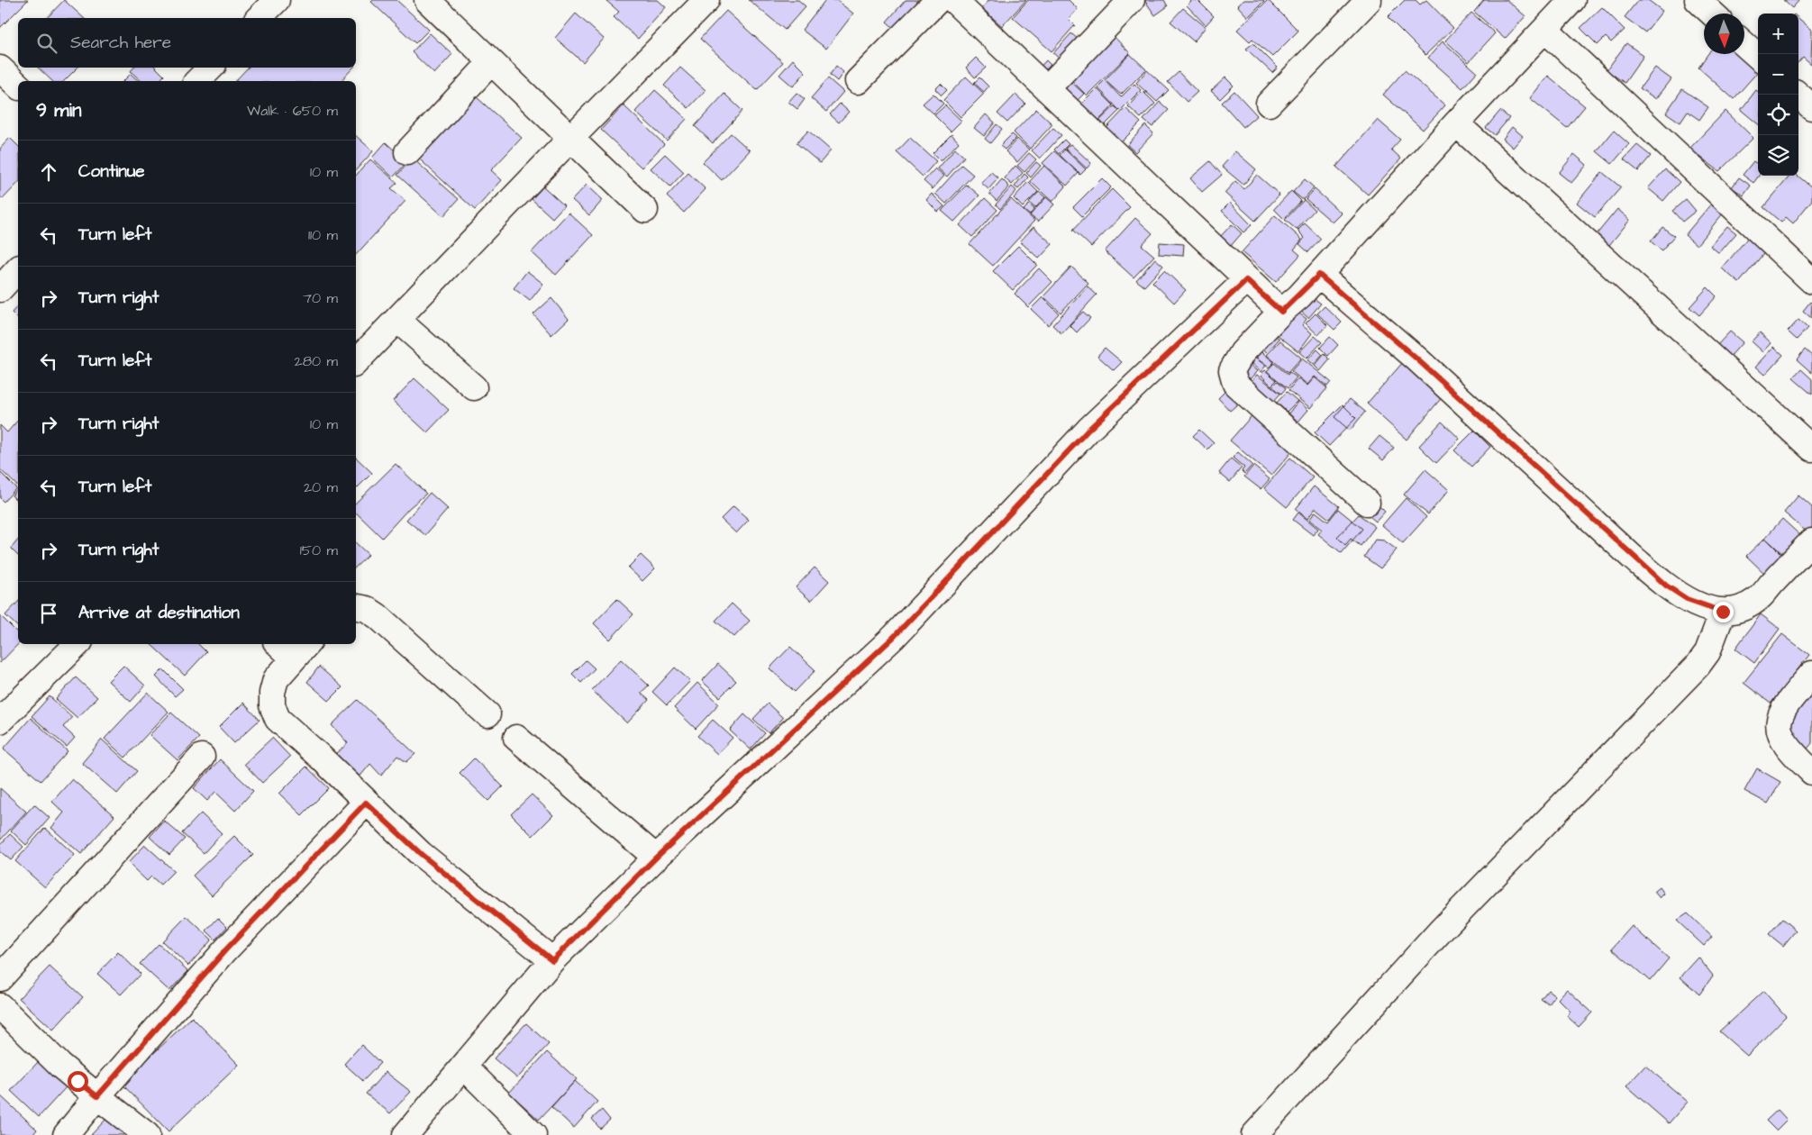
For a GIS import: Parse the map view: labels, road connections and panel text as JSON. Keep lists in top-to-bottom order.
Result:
{
  "north": "bottom",
  "page": {
    "map_buttons": ["+", "−"],
    "search": "Search here",
    "heading": ["9 min", "Walk · 650 m"],
    "list": [
      ["Continue", "10 m"],
      ["Turn left", "110 m"],
      ["Turn right", "70 m"],
      ["Turn left", "280 m"],
      ["Turn right", "10 m"],
      ["Turn left", "20 m"],
      ["Turn right", "150 m"],
      "Arrive at destination"
    ]
  }
}
